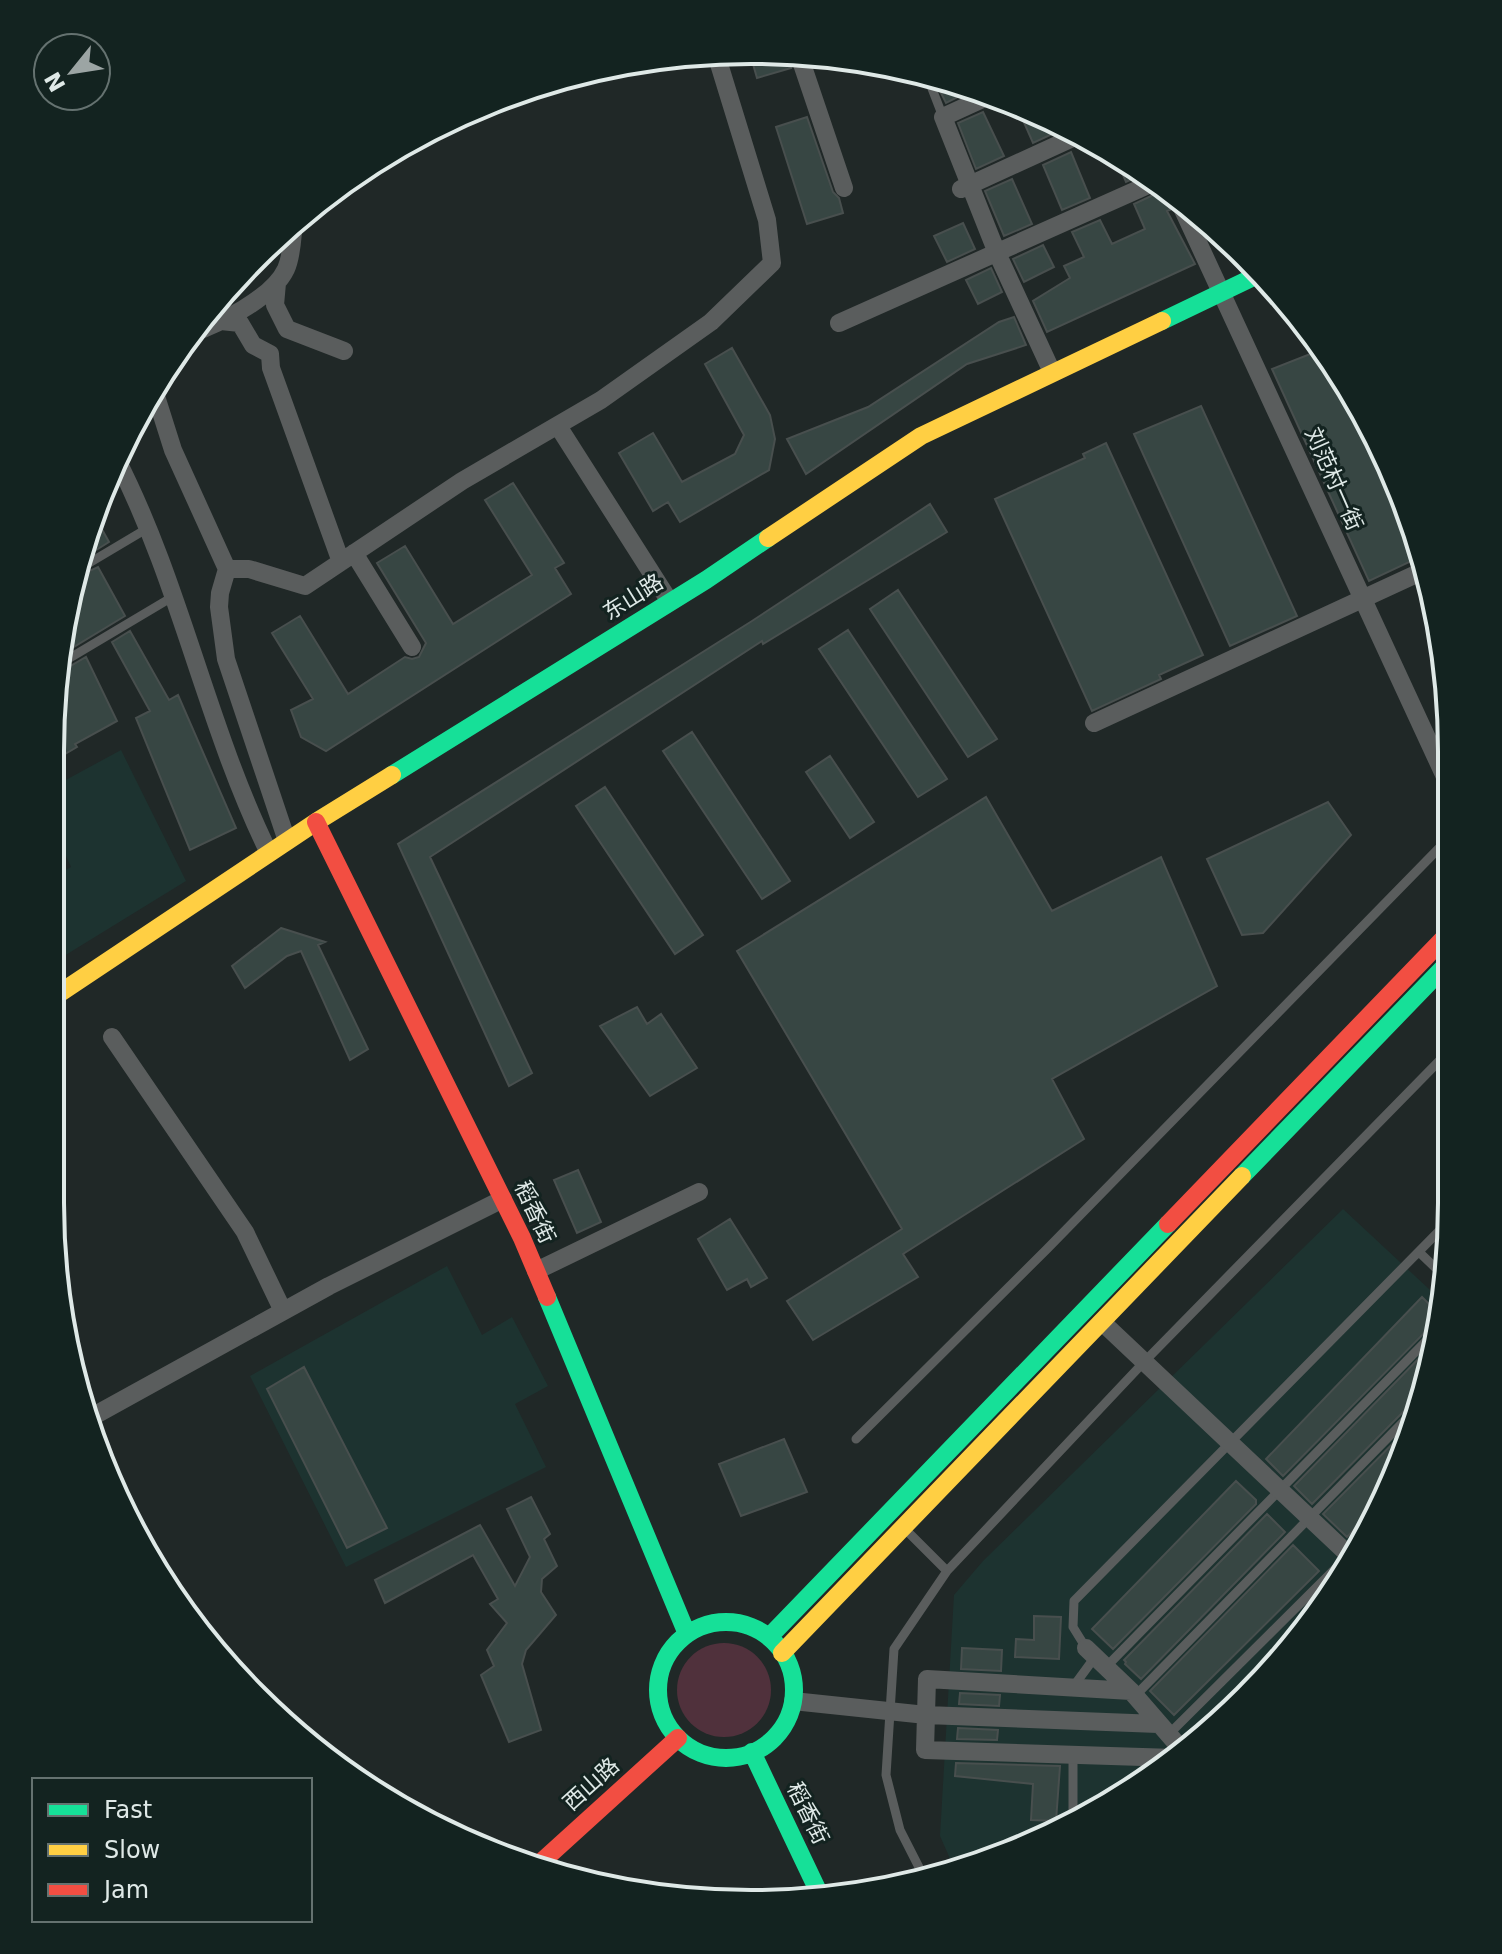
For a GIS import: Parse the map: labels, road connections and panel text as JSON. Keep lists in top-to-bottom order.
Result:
{
  "streets": {
    "main road": ["东山路", "稻香街", "西山路"],
    "street": ["刘范村一街"]
  },
  "crossings": [
    ["刘范村一街", "东山路"],
    ["东山路", "稻香街"],
    ["稻香街", "西山路"]
  ],
  "legend": ["Fast", "Slow", "Jam"],
  "north": "bottom left"
}
